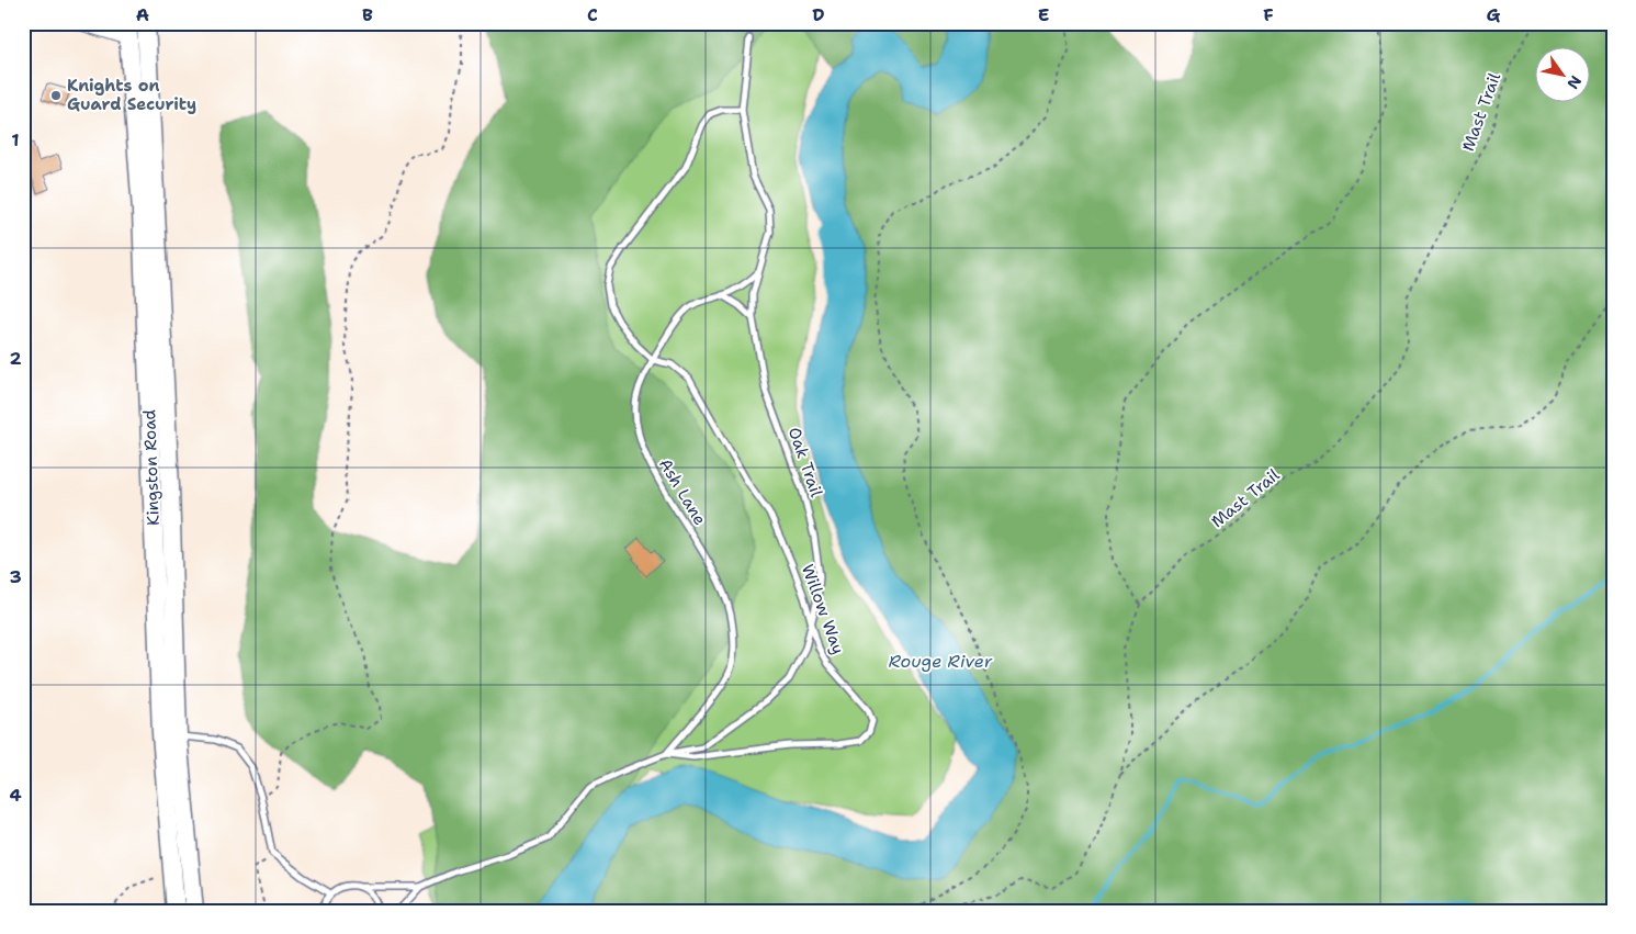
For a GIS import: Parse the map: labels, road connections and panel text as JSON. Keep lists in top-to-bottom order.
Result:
{
  "streets": {
    "main road": ["Kingston Road"],
    "lane": ["Oak Trail", "Ash Lane", "Willow Way"],
    "path": ["Mast Trail"]
  },
  "crossings": [
    ["Oak Trail", "Ash Lane"],
    ["Oak Trail", "Willow Way"],
    ["Ash Lane", "Willow Way"]
  ],
  "water": ["Rouge River"],
  "places": ["Knights on Guard Security"],
  "north": "bottom right",
  "grid": {
    "columns": [
      "A",
      "B",
      "C",
      "D",
      "E",
      "F",
      "G"
    ],
    "rows": [
      "1",
      "2",
      "3",
      "4"
    ]
  }
}
